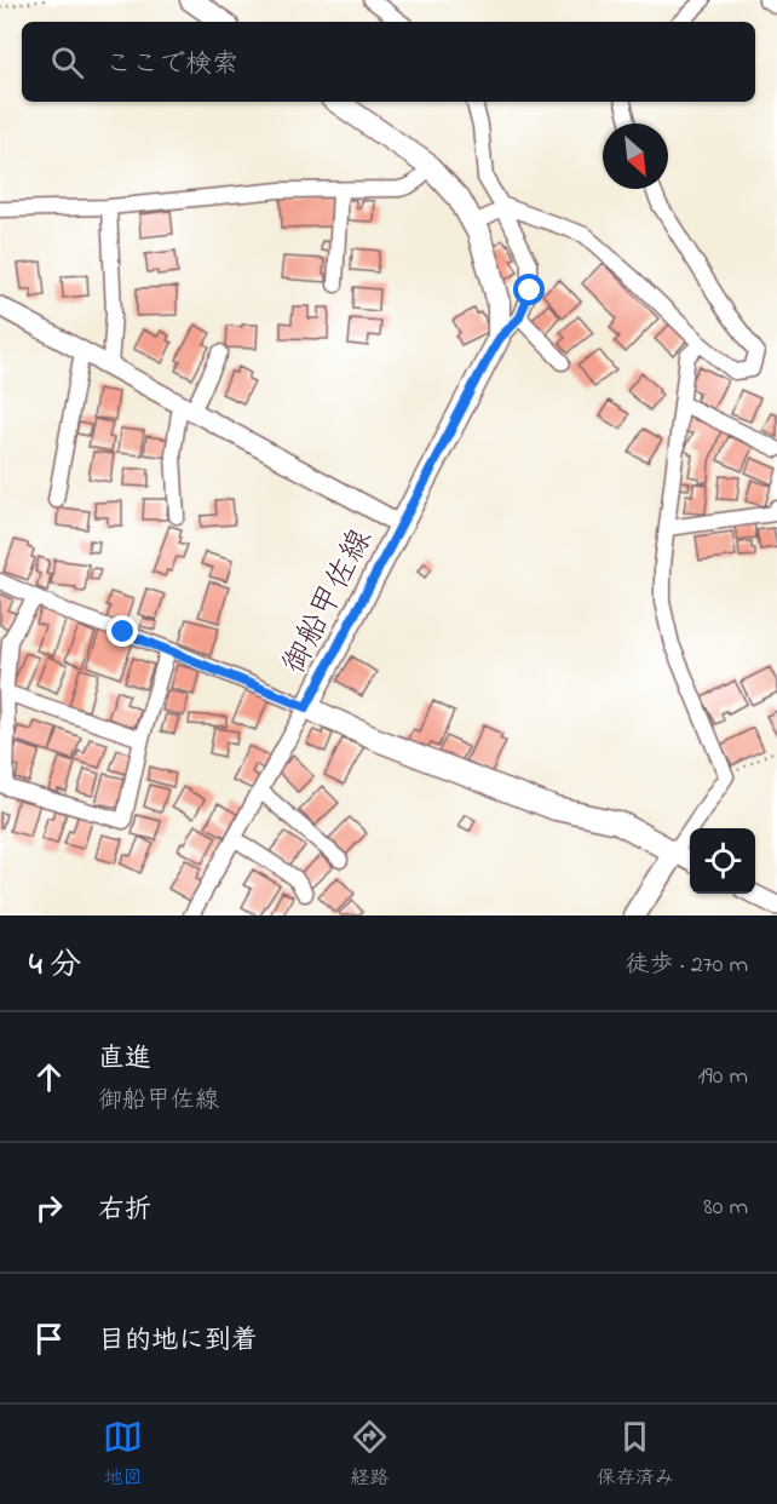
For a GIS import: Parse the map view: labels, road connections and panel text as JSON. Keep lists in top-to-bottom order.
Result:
{
  "streets": {
    "main road": ["御船甲佐線"]
  },
  "north": "bottom right",
  "page": {
    "search": "ここで検索",
    "heading": ["4 分", "徒歩 · 270 m"],
    "list": [
      ["直進", "御船甲佐線", "190 m"],
      ["右折", "80 m"],
      "目的地に到着"
    ],
    "nav": ["地図", "経路", "保存済み"]
  }
}
